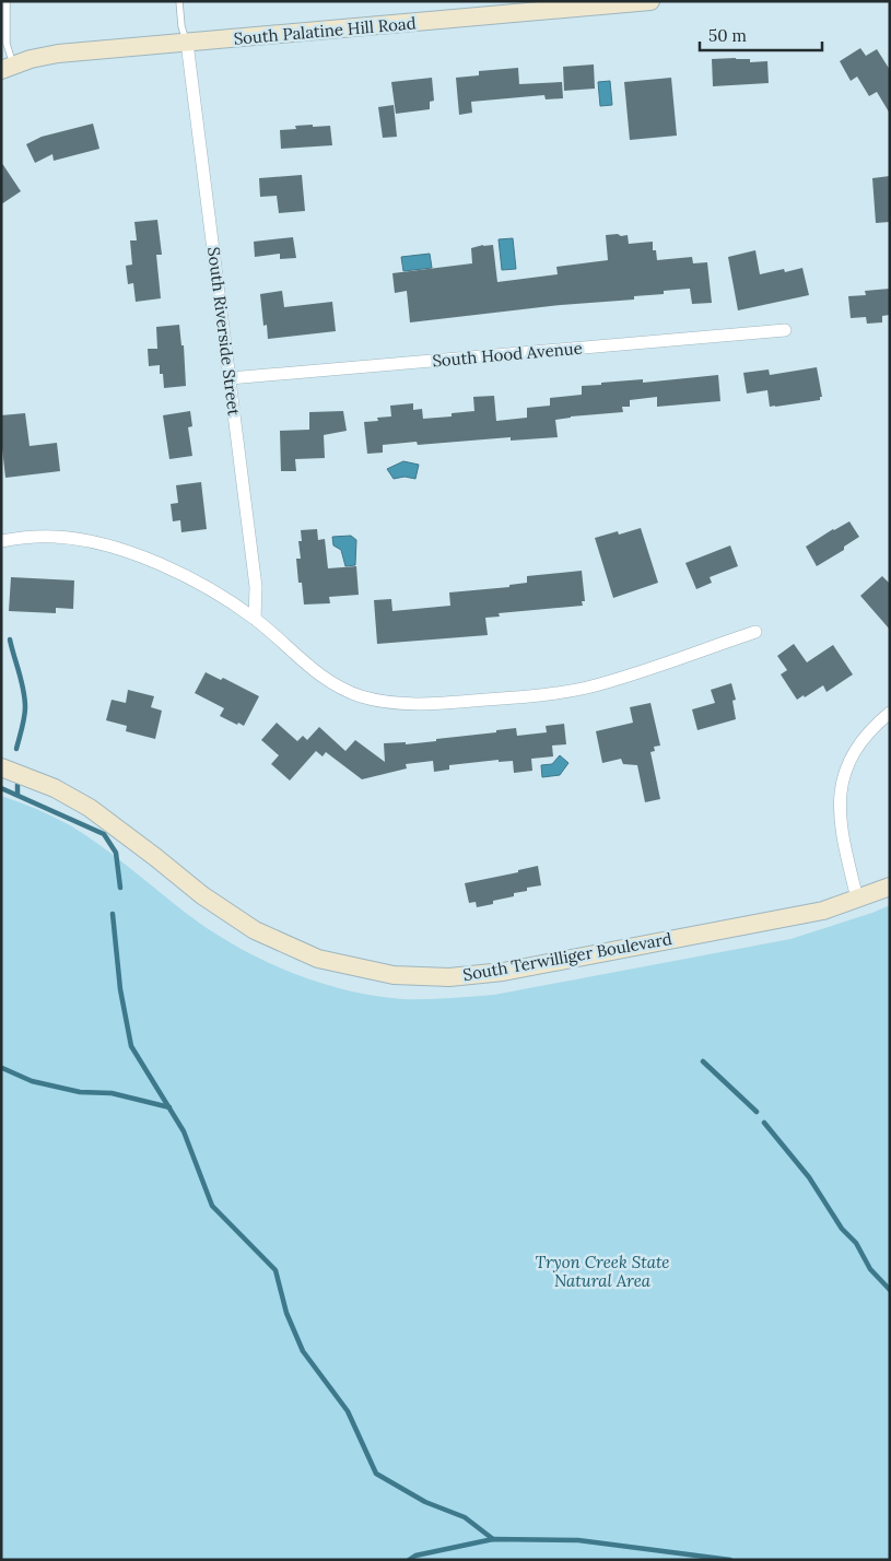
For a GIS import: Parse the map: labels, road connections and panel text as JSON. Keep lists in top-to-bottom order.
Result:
{
  "streets": {
    "main road": ["South Palatine Hill Road", "South Terwilliger Boulevard"],
    "street": ["South Riverside Street", "South Hood Avenue"]
  },
  "crossings": [
    ["South Palatine Hill Road", "South Riverside Street"],
    ["South Riverside Street", "South Hood Avenue"]
  ],
  "parks": ["Tryon Creek State Natural Area"],
  "scale_bar": "50 m"
}
